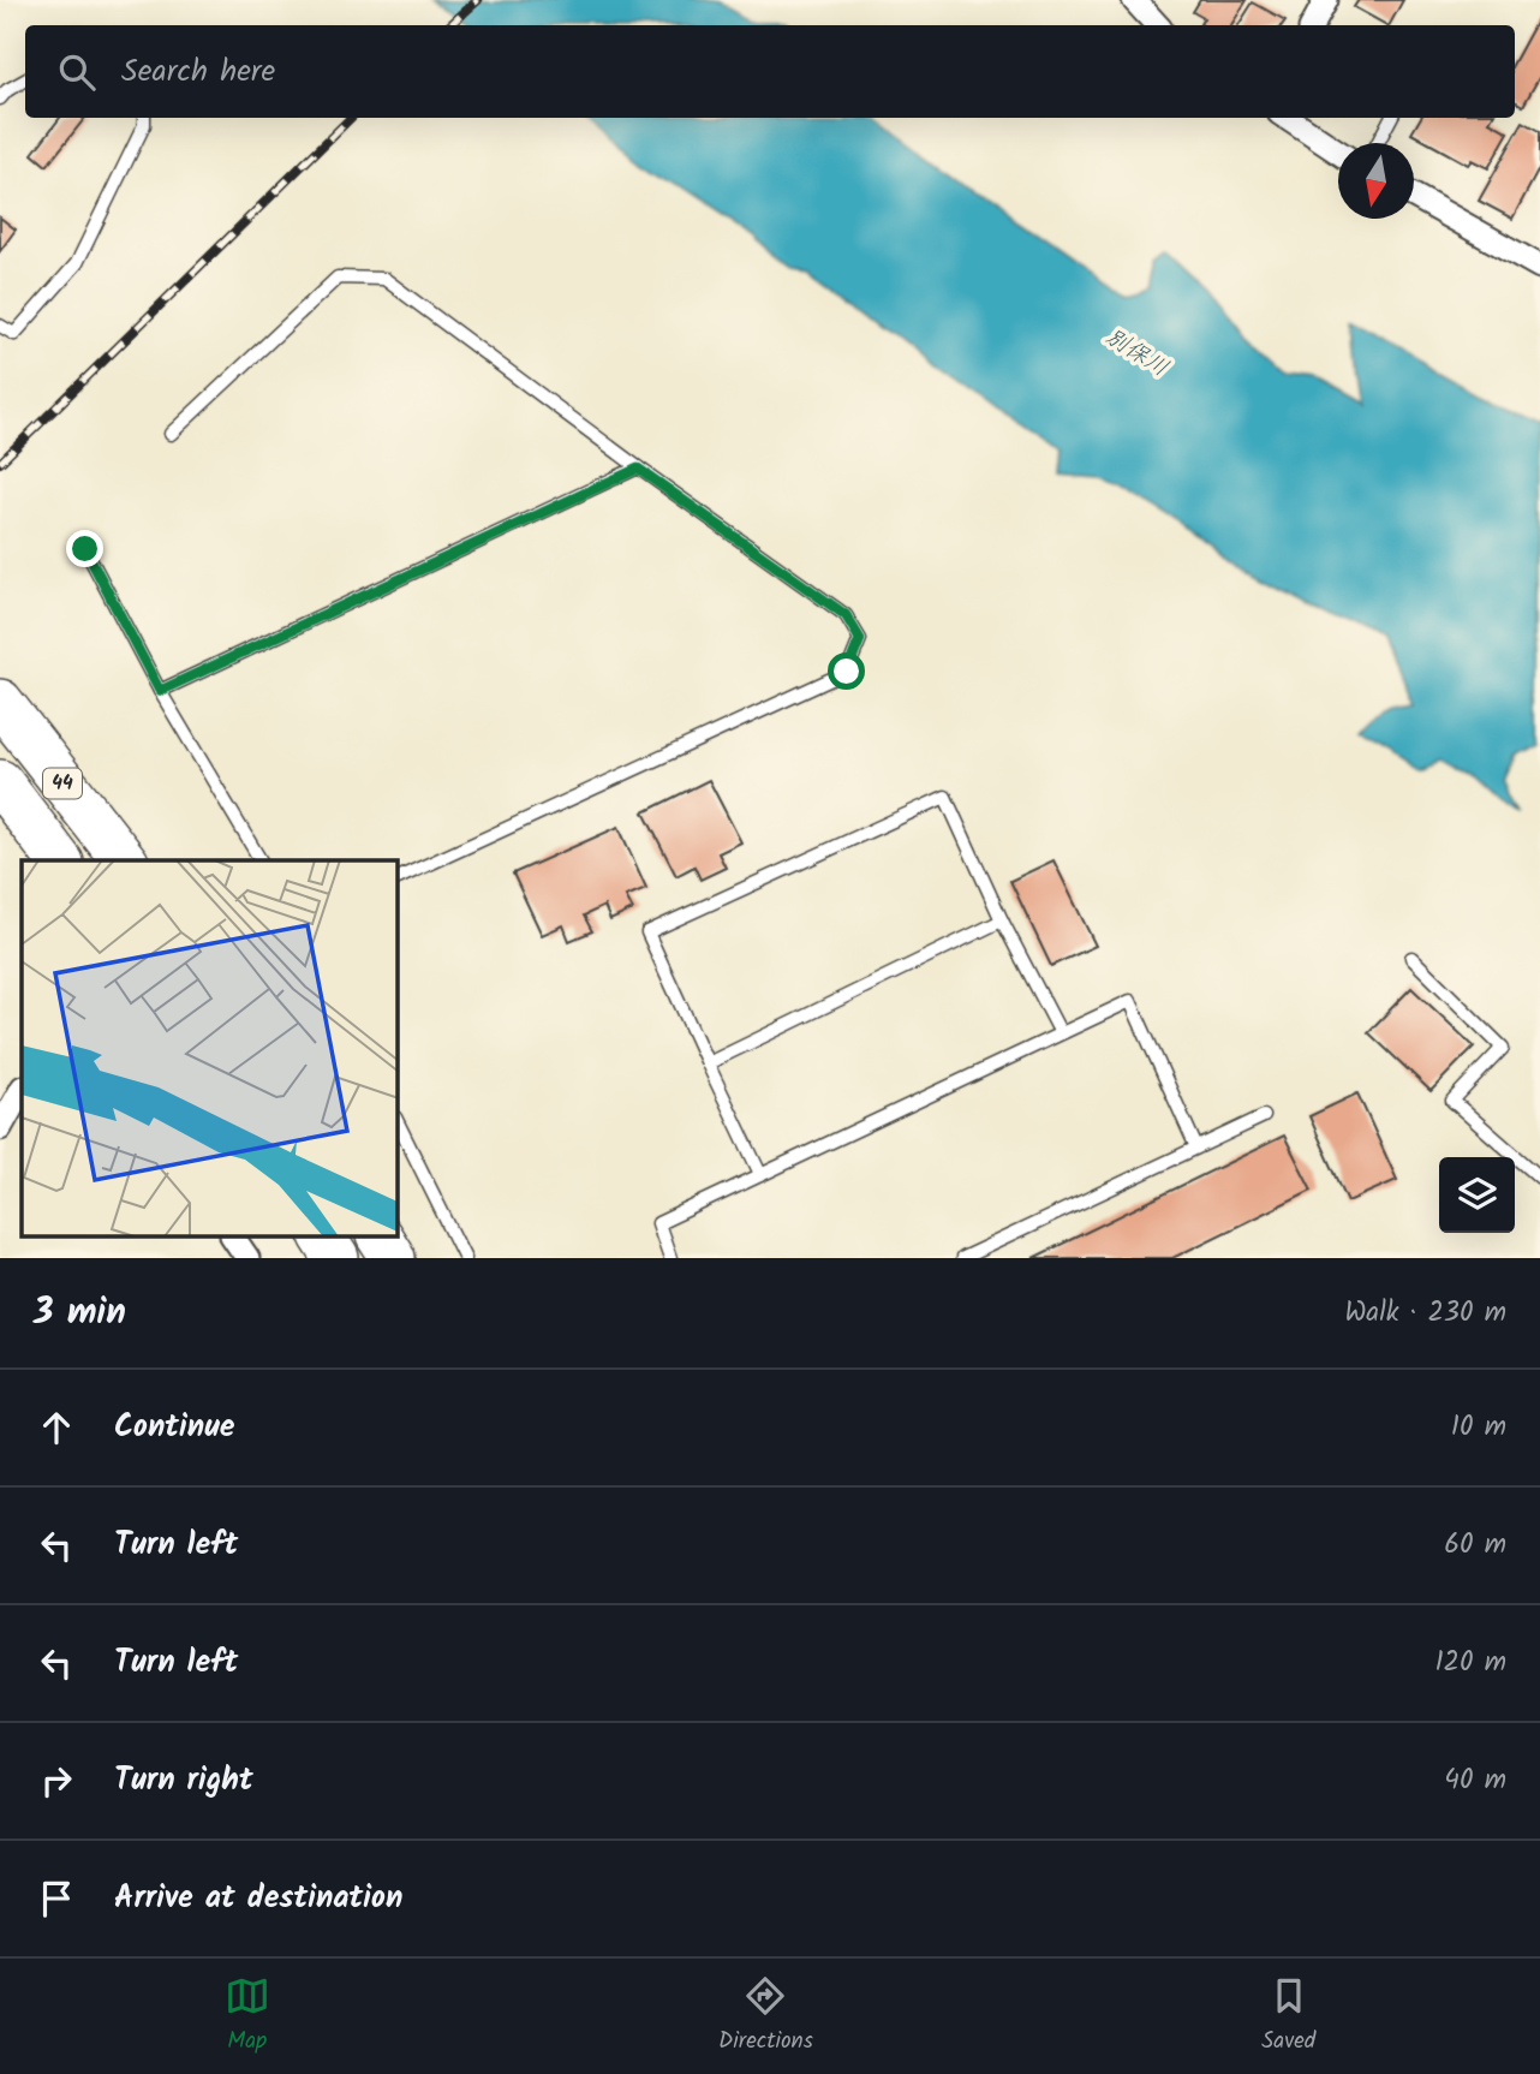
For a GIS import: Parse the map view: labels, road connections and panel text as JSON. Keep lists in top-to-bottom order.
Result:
{
  "streets": {
    "highway": ["44"]
  },
  "water": ["別保川"],
  "north": "bottom",
  "page": {
    "search": "Search here",
    "heading": ["3 min", "Walk · 230 m"],
    "list": [
      ["Continue", "10 m"],
      ["Turn left", "60 m"],
      ["Turn left", "120 m"],
      ["Turn right", "40 m"],
      "Arrive at destination"
    ],
    "nav": ["Map", "Directions", "Saved"]
  }
}
